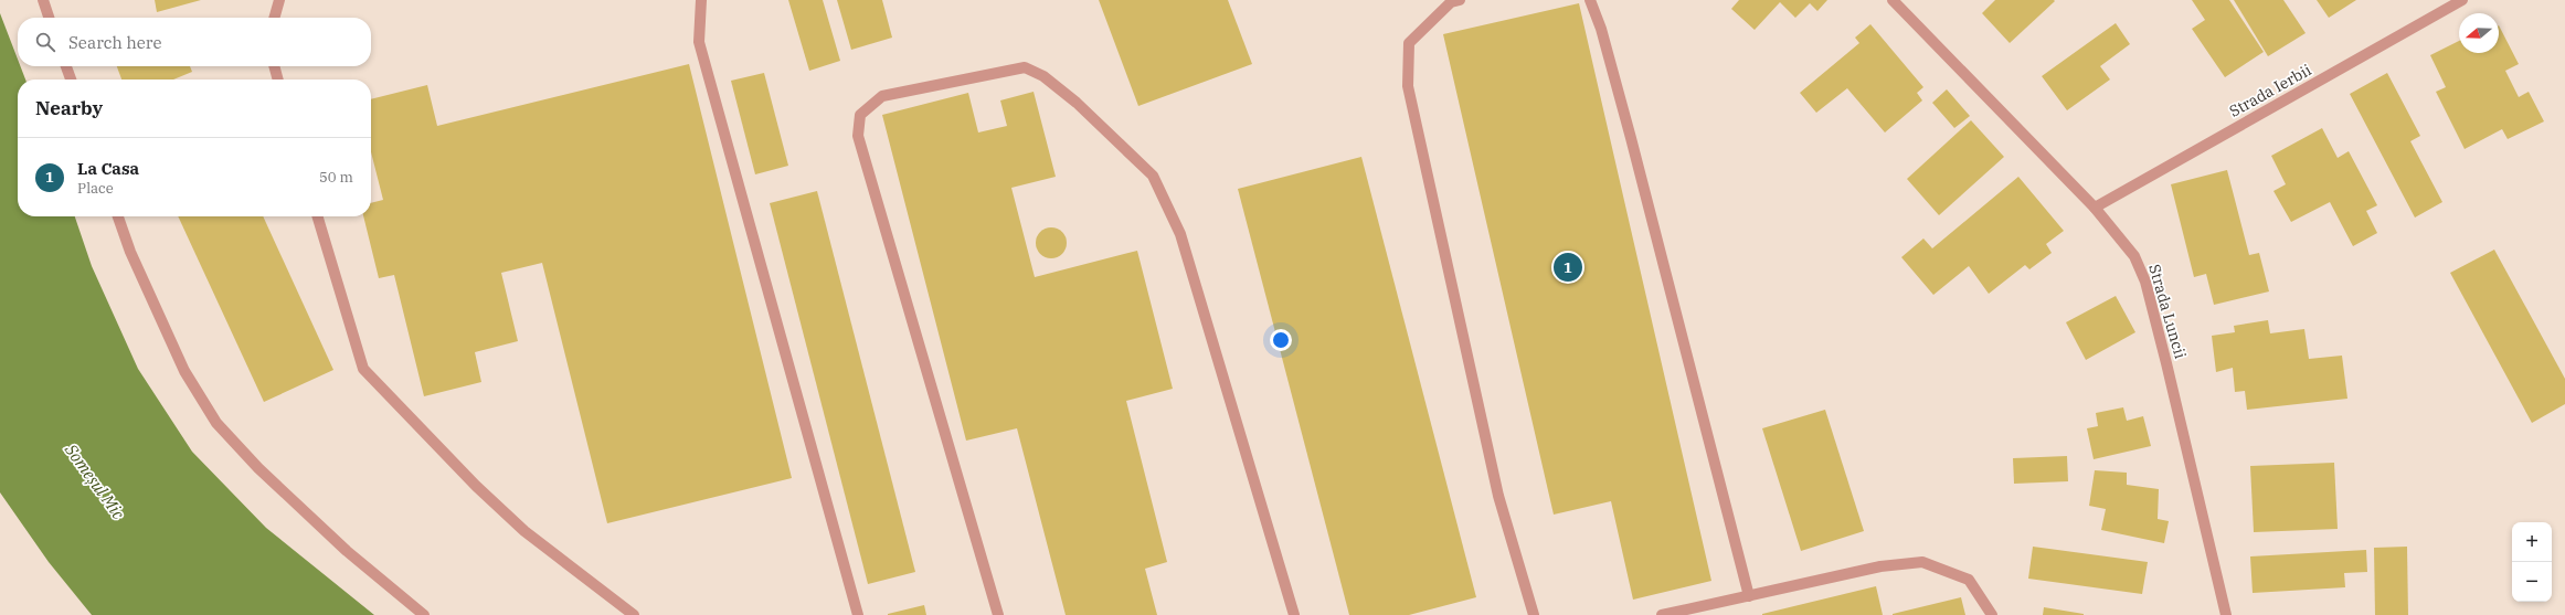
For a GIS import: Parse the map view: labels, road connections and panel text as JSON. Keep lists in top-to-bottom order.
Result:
{
  "streets": {
    "street": ["Strada Ierbii", "Strada Luncii"]
  },
  "crossings": [
    ["Strada Ierbii", "Strada Luncii"]
  ],
  "water": ["Someșul Mic"],
  "north": "left",
  "page": {
    "search": "Search here",
    "heading": "Nearby",
    "list": [
      {
        "mark": "1",
        "name": "La Casa",
        "note": "Place",
        "value": "50 m"
      }
    ],
    "pins": "1",
    "map_buttons": ["+", "−"]
  }
}
